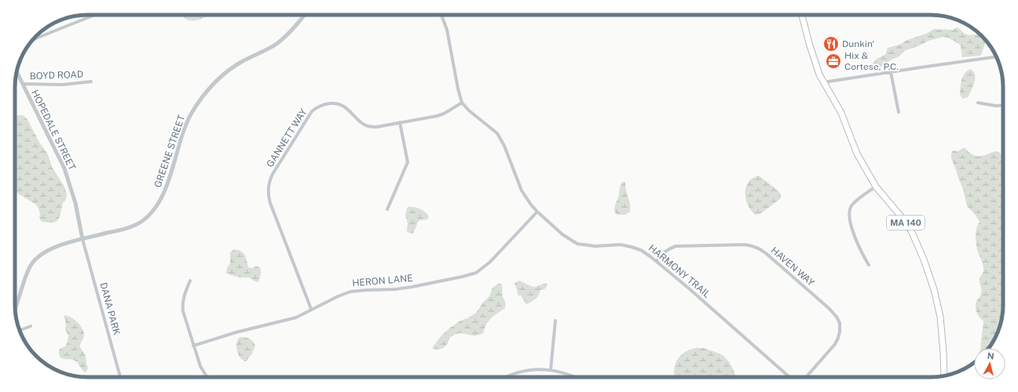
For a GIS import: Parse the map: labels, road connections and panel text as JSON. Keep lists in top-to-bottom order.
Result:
{
  "streets": {
    "main road": ["MA 140"],
    "street": [
      "BOYD ROAD",
      "HOPEDALE STREET",
      "GANNETT WAY",
      "GREENE STREET",
      "HAVEN WAY",
      "HARMONY TRAIL",
      "HERON LANE",
      "DANA PARK"
    ]
  },
  "crossings": [
    ["BOYD ROAD", "HOPEDALE STREET"],
    ["HOPEDALE STREET", "GREENE STREET"],
    ["HOPEDALE STREET", "DANA PARK"],
    ["GANNETT WAY", "HARMONY TRAIL"],
    ["GANNETT WAY", "HERON LANE"],
    ["GREENE STREET", "DANA PARK"],
    ["HAVEN WAY", "HARMONY TRAIL"],
    ["HARMONY TRAIL", "HERON LANE"]
  ],
  "places": {
    "restaurant": ["Dunkin'"],
    "office": ["Hix & Cortese, P.C."]
  },
  "north": "top"
}
